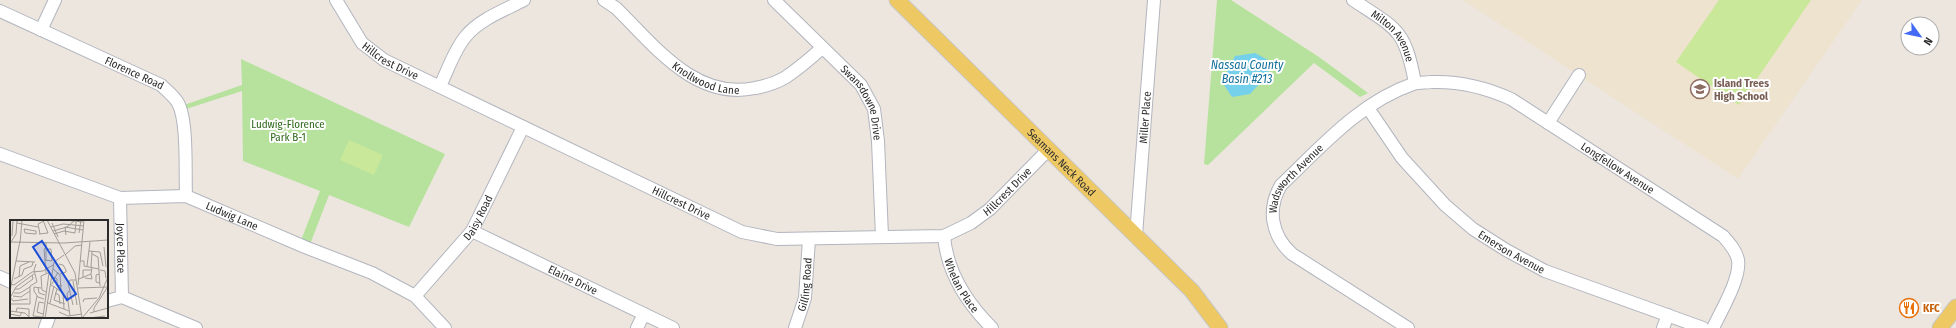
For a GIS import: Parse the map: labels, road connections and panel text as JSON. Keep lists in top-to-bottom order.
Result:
{
  "streets": {
    "main road": ["Seamans Neck Road"],
    "street": [
      "Milton Avenue",
      "Hillcrest Drive",
      "Florence Road",
      "Knollwood Lane",
      "Swansdowne Drive",
      "Miller Place",
      "Longfellow Avenue",
      "Wadsworth Avenue",
      "Ludwig Lane",
      "Daisy Road",
      "Joyce Place",
      "Emerson Avenue",
      "Elaine Drive",
      "Gilling Road",
      "Whelan Place"
    ]
  },
  "crossings": [
    ["Milton Avenue", "Longfellow Avenue"],
    ["Milton Avenue", "Wadsworth Avenue"],
    ["Hillcrest Drive", "Swansdowne Drive"],
    ["Hillcrest Drive", "Seamans Neck Road"],
    ["Hillcrest Drive", "Daisy Road"],
    ["Hillcrest Drive", "Gilling Road"],
    ["Hillcrest Drive", "Whelan Place"],
    ["Florence Road", "Ludwig Lane"],
    ["Knollwood Lane", "Swansdowne Drive"],
    ["Miller Place", "Seamans Neck Road"],
    ["Longfellow Avenue", "Wadsworth Avenue"],
    ["Wadsworth Avenue", "Emerson Avenue"],
    ["Ludwig Lane", "Daisy Road"],
    ["Ludwig Lane", "Joyce Place"],
    ["Daisy Road", "Elaine Drive"]
  ],
  "water": ["Nassau County Basin #213"],
  "parks": ["Ludwig-Florence Park B-1"],
  "places": {
    "school or university": ["Island Trees High School"],
    "restaurant": ["KFC"]
  },
  "north": "bottom right"
}
